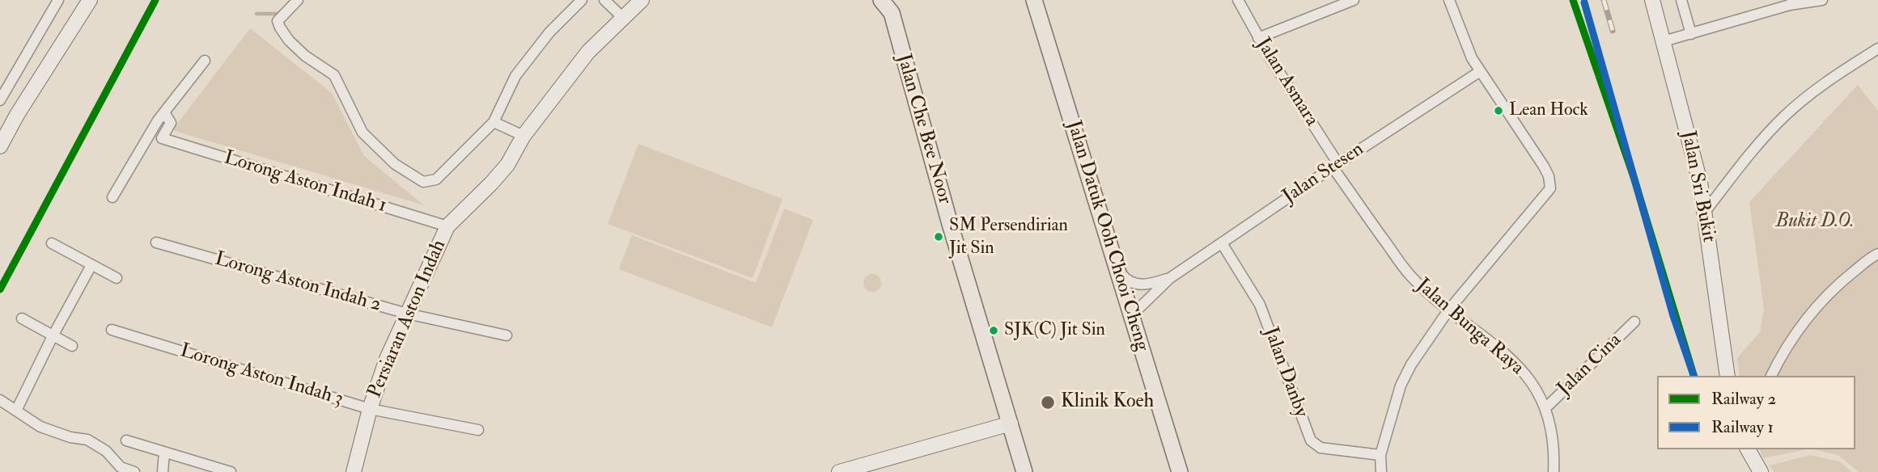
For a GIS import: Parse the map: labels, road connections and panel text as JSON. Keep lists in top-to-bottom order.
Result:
{
  "streets": {
    "main road": ["Jalan Che Bee Noor", "Jalan Datuk Ooh Chooi Cheng"],
    "street": [
      "Jalan Asmara",
      "Jalan Stesen",
      "Lorong Aston Indah 1",
      "Jalan Sri Bukit",
      "Lorong Aston Indah 2",
      "Persiaran Aston Indah",
      "Jalan Bunga Raya",
      "Jalan Cina",
      "Jalan Danby",
      "Lorong Aston Indah 3"
    ]
  },
  "crossings": [
    ["Jalan Asmara", "Jalan Stesen"],
    ["Jalan Asmara", "Jalan Bunga Raya"],
    ["Jalan Stesen", "Jalan Datuk Ooh Chooi Cheng"],
    ["Jalan Stesen", "Jalan Bunga Raya"],
    ["Jalan Stesen", "Jalan Danby"],
    ["Lorong Aston Indah 1", "Persiaran Aston Indah"],
    ["Lorong Aston Indah 2", "Persiaran Aston Indah"],
    ["Persiaran Aston Indah", "Lorong Aston Indah 3"],
    ["Jalan Bunga Raya", "Jalan Cina"]
  ],
  "parks": ["Bukit D.O."],
  "places": [
    "Lean Hock",
    "SM Persendirian Jit Sin",
    "SJK(C) Jit Sin",
    "Klinik Koeh"
  ],
  "lines": ["rail line 2", "rail line 1"],
  "legend": ["Railway 2", "Railway 1"]
}
